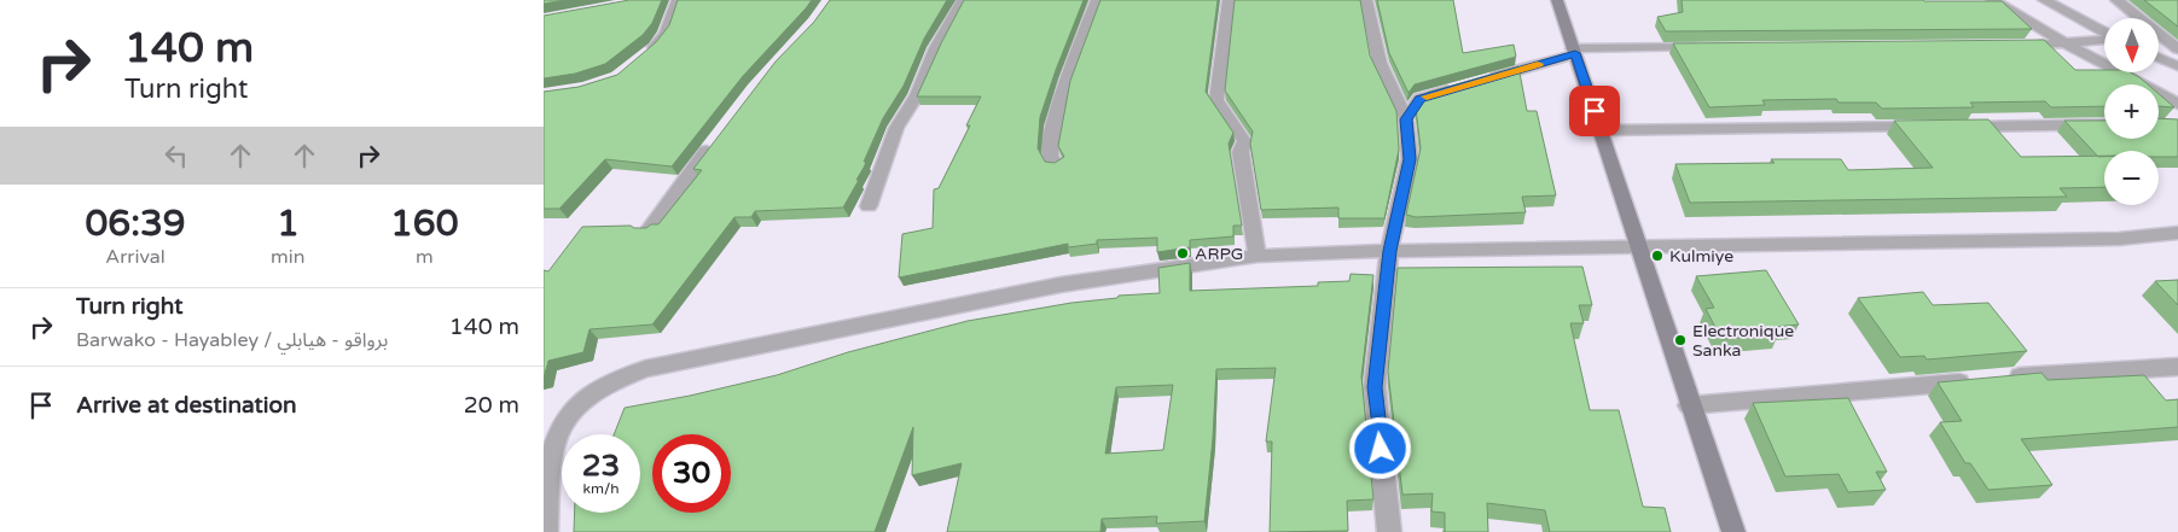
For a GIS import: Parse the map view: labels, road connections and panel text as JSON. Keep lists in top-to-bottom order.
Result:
{
  "places": ["ARPG", "Kulmiye", "Electronique Sanka"],
  "north": "bottom",
  "page": {
    "turn": ["140 m", "Turn right"],
    "map_buttons": ["+", "−"],
    "eta": [
      "06:39",
      "Arrival",
      "1",
      "min",
      "160",
      "m"
    ],
    "list": [
      {
        "name": "Turn right",
        "note": "Barwako - Hayabley / برواقو - هيابلي",
        "value": "140 m"
      },
      {
        "name": "Arrive at destination",
        "value": "20 m"
      }
    ],
    "speed": "23 km/h",
    "limit": "30"
  }
}
